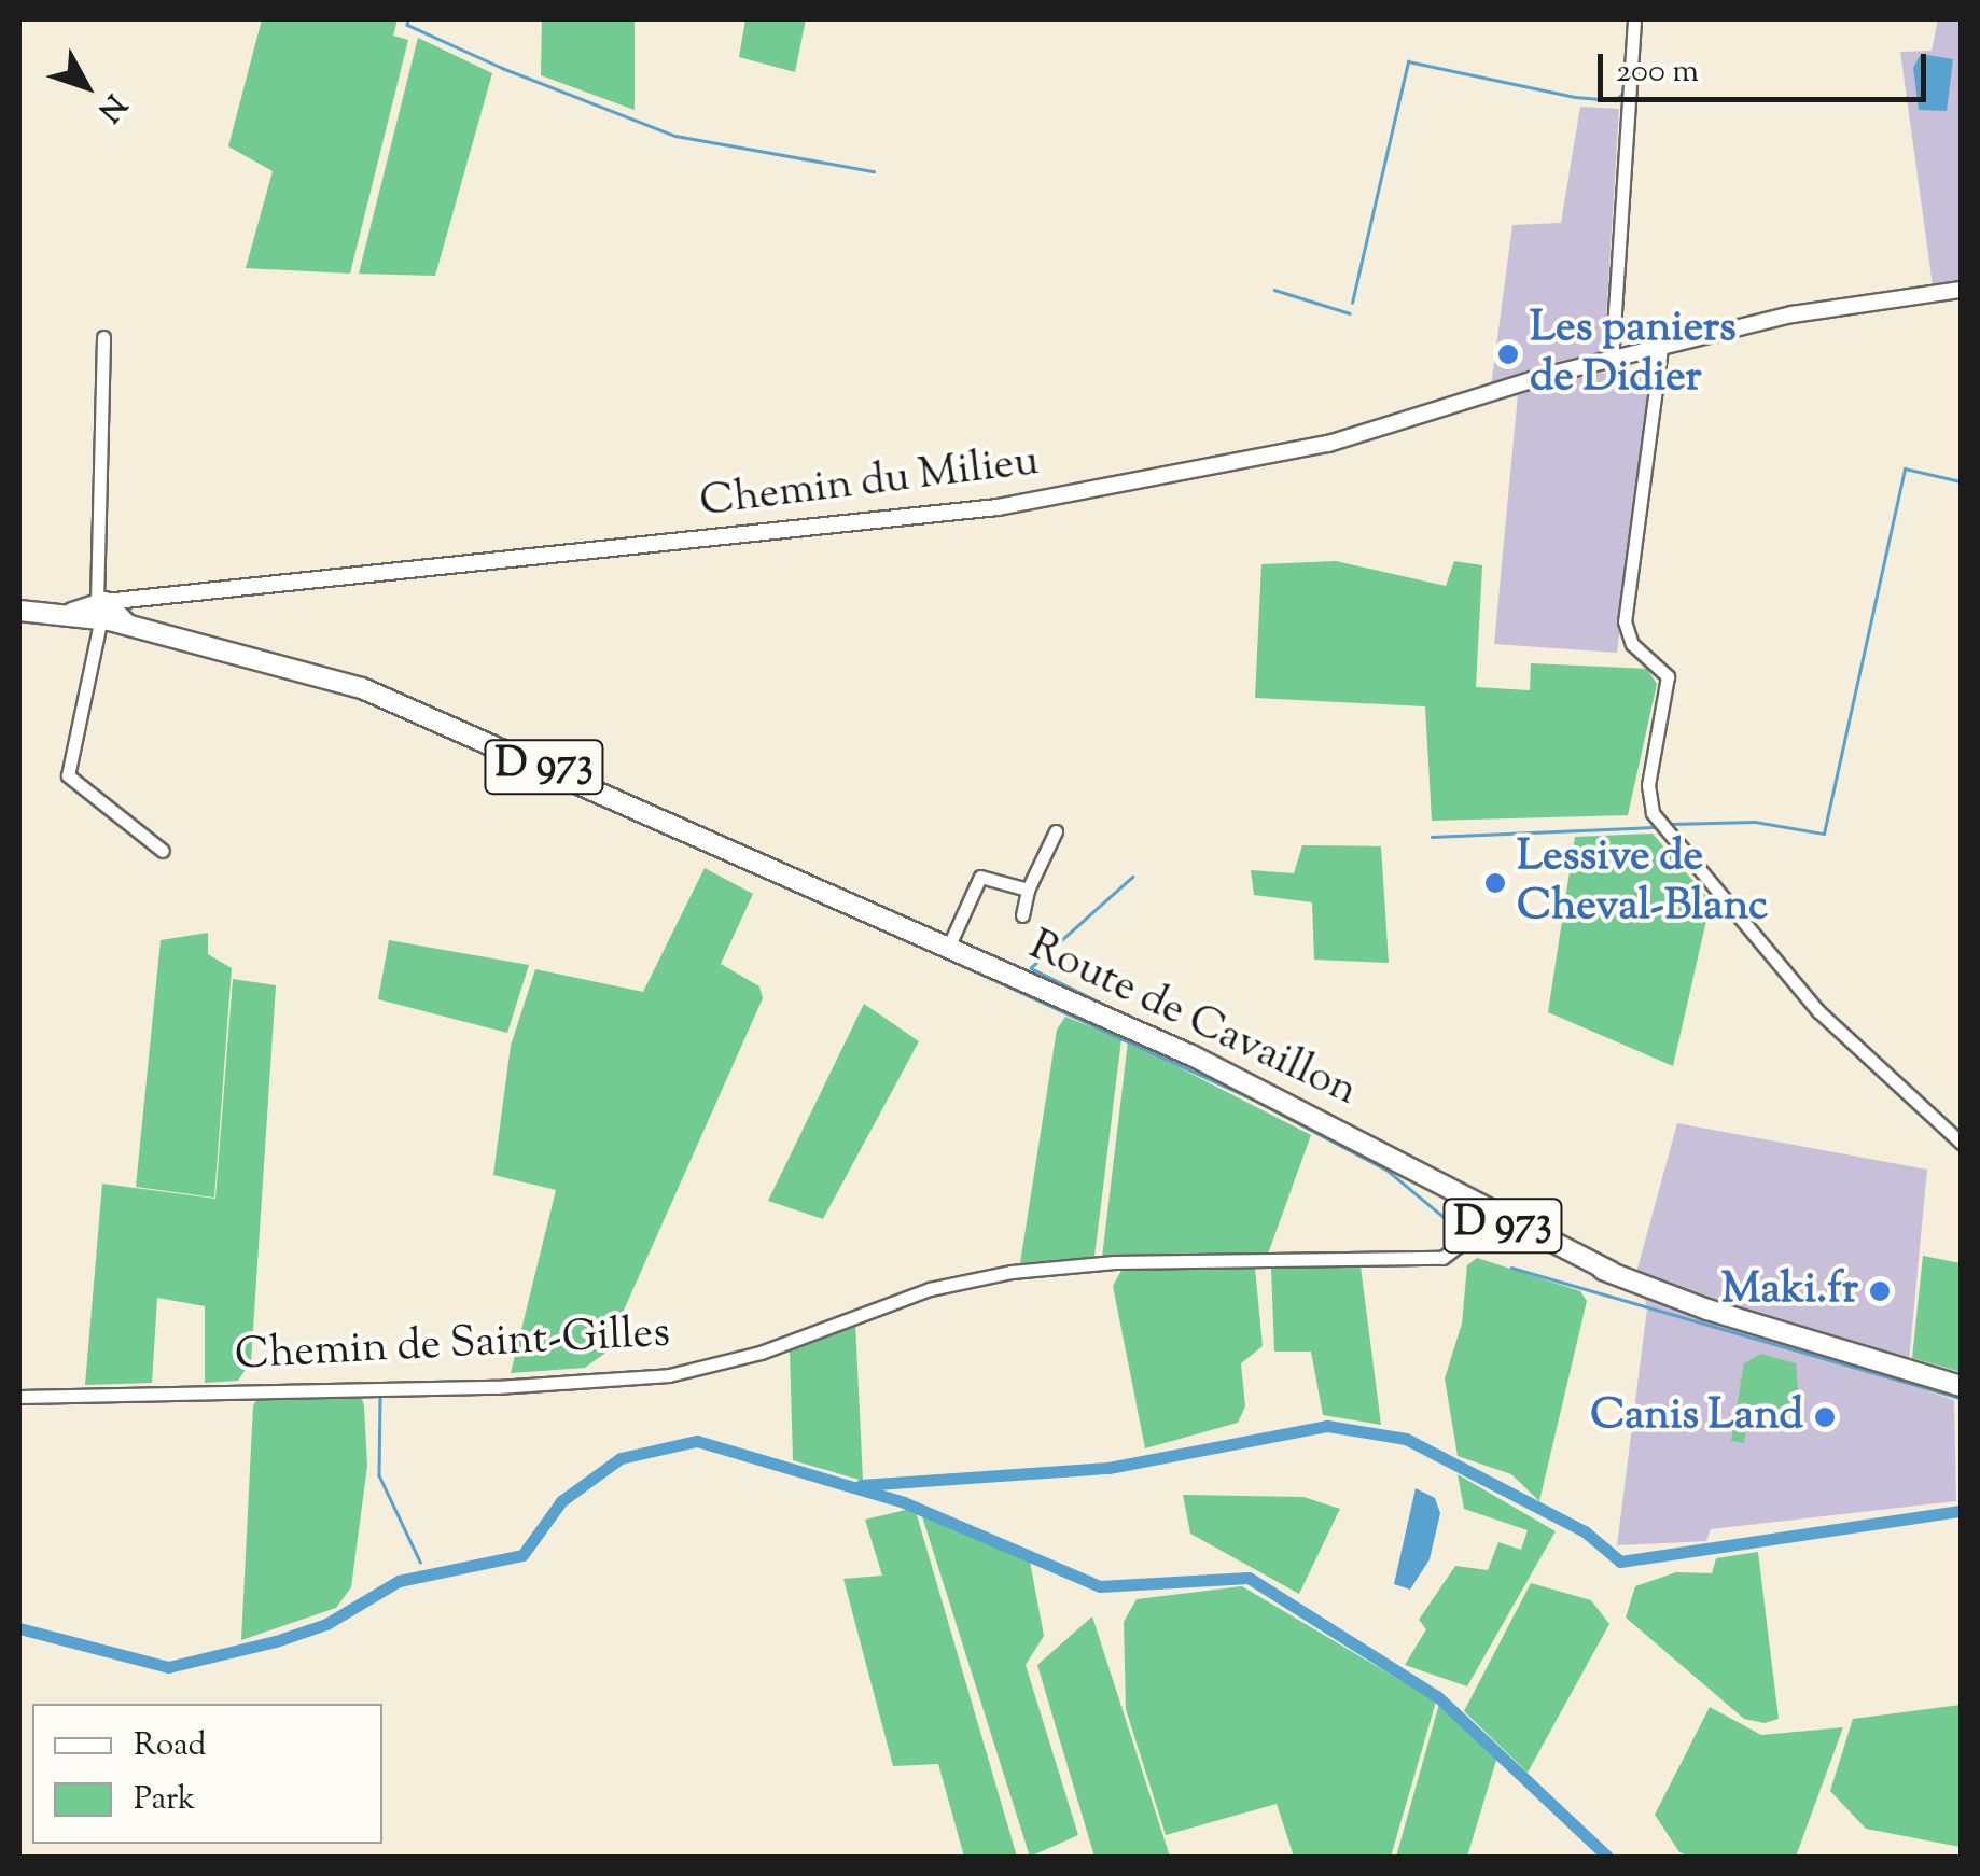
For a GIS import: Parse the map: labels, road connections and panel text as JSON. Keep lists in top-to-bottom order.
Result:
{
  "streets": {
    "main road": ["D 973", "Route de Cavaillon"],
    "street": ["Chemin du Milieu", "Chemin de Saint-Gilles"]
  },
  "crossings": [
    ["Chemin du Milieu", "D 973"],
    ["D 973", "Route de Cavaillon"]
  ],
  "places": [
    "Les paniers de Didier",
    "Lessive de Cheval-Blanc",
    "Maki.fr",
    "Canis Land"
  ],
  "legend": ["Road", "Park"],
  "scale_bar": "200 m",
  "north": "bottom right"
}
